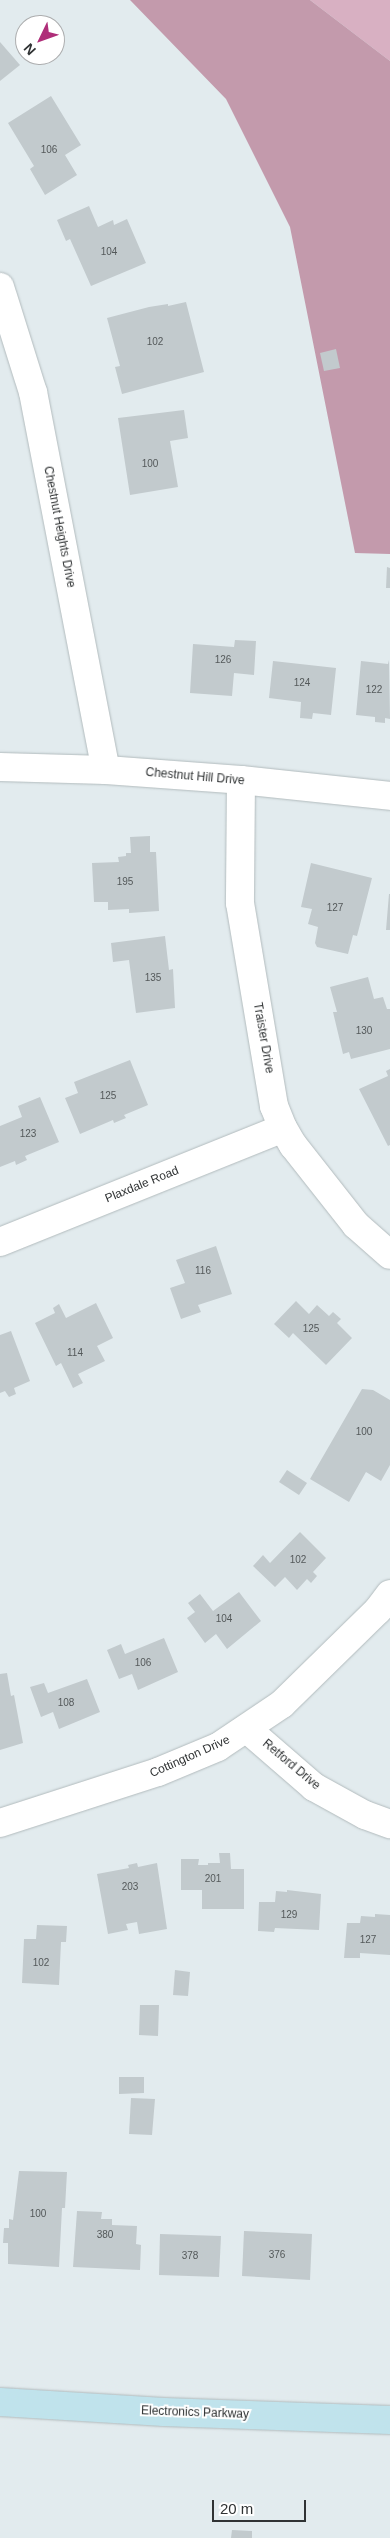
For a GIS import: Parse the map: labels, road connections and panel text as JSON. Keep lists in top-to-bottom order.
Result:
{
  "streets": {
    "main road": ["Electronics Parkway"],
    "street": [
      "Chestnut Heights Drive",
      "Chestnut Hill Drive",
      "Traister Drive",
      "Plaxdale Road",
      "Cottington Drive",
      "Retford Drive"
    ]
  },
  "crossings": [
    ["Chestnut Heights Drive", "Chestnut Hill Drive"],
    ["Chestnut Hill Drive", "Traister Drive"],
    ["Traister Drive", "Plaxdale Road"],
    ["Cottington Drive", "Retford Drive"]
  ],
  "house_numbers": [
    "106",
    "104",
    "102",
    "100",
    "126",
    "124",
    "122",
    "195",
    "127",
    "135",
    "130",
    "125",
    "123",
    "116",
    "125",
    "114",
    "100",
    "102",
    "104",
    "106",
    "108",
    "201",
    "203",
    "129",
    "127",
    "102",
    "100",
    "380",
    "376",
    "378"
  ],
  "scale_bar": "20 m",
  "north": "bottom left"
}
